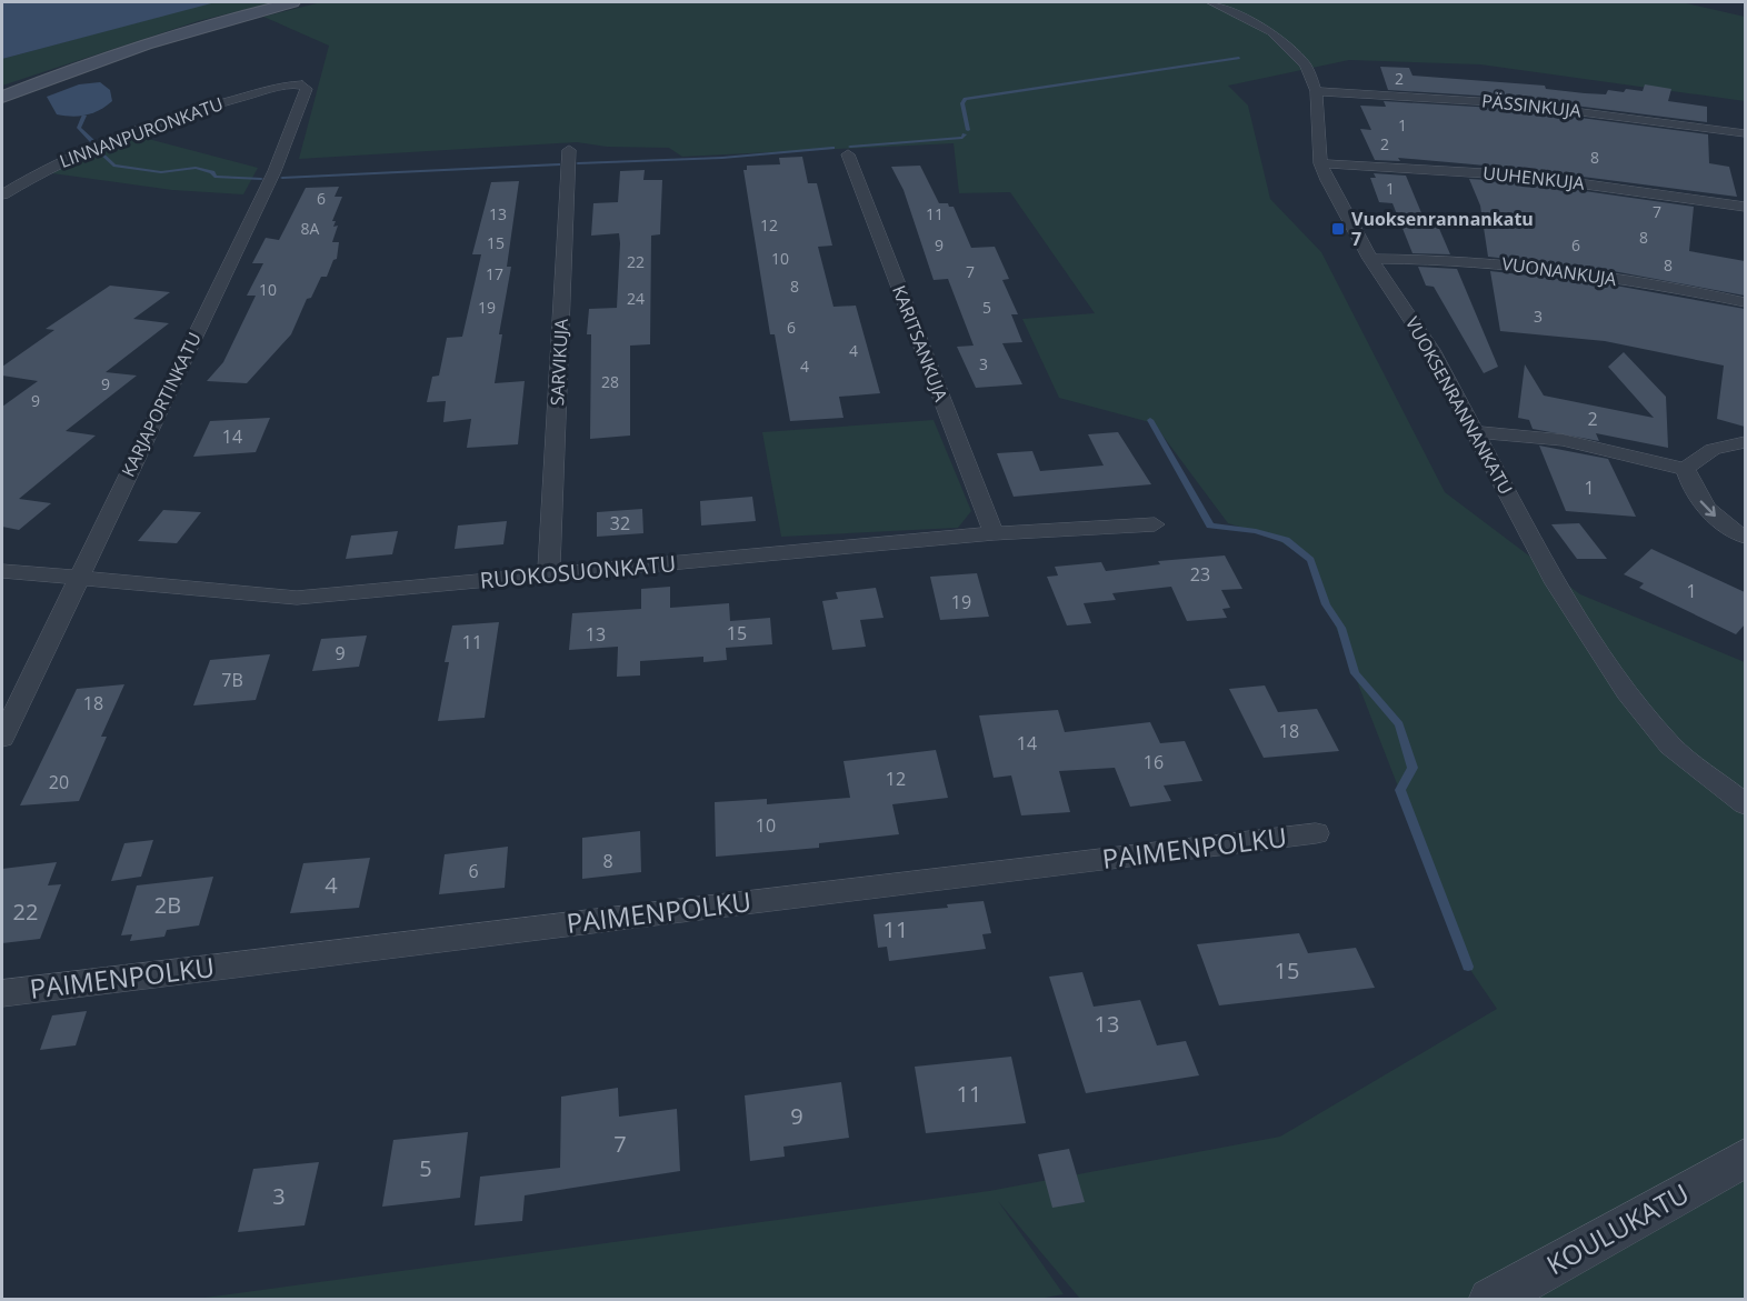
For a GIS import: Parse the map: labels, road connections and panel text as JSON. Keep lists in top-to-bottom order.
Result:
{
  "streets": {
    "street": [
      "PÄSSINKUJA",
      "LINNANPURONKATU",
      "UUHENKUJA",
      "VUONANKUJA",
      "KARITSANKUJA",
      "SARVIKUJA",
      "KARJAPORTINKATU",
      "VUOKSENRANNANKATU",
      "RUOKOSUONKATU",
      "PAIMENPOLKU",
      "KOULUKATU"
    ]
  },
  "crossings": [
    ["PÄSSINKUJA", "VUOKSENRANNANKATU"],
    ["LINNANPURONKATU", "KARJAPORTINKATU"],
    ["UUHENKUJA", "VUOKSENRANNANKATU"],
    ["VUONANKUJA", "VUOKSENRANNANKATU"],
    ["KARITSANKUJA", "RUOKOSUONKATU"],
    ["SARVIKUJA", "RUOKOSUONKATU"],
    ["KARJAPORTINKATU", "RUOKOSUONKATU"]
  ],
  "places": {
    "transit": ["Vuoksenrannankatu 7"]
  },
  "house_numbers": [
    "2",
    "1",
    "2",
    "8",
    "1",
    "6",
    "7",
    "13",
    "11",
    "12",
    "8A",
    "8",
    "15",
    "9",
    "6",
    "10",
    "22",
    "8",
    "7",
    "17",
    "8",
    "10",
    "24",
    "19",
    "5",
    "3",
    "6",
    "4",
    "3",
    "4",
    "28",
    "9",
    "9",
    "2",
    "14",
    "1",
    "32",
    "23",
    "1",
    "19",
    "15",
    "13",
    "11",
    "9",
    "7B",
    "18",
    "18",
    "14",
    "16",
    "12",
    "20",
    "10",
    "8",
    "6",
    "4",
    "2B",
    "22",
    "11",
    "15",
    "13",
    "11",
    "9",
    "7",
    "5",
    "3"
  ]
}
